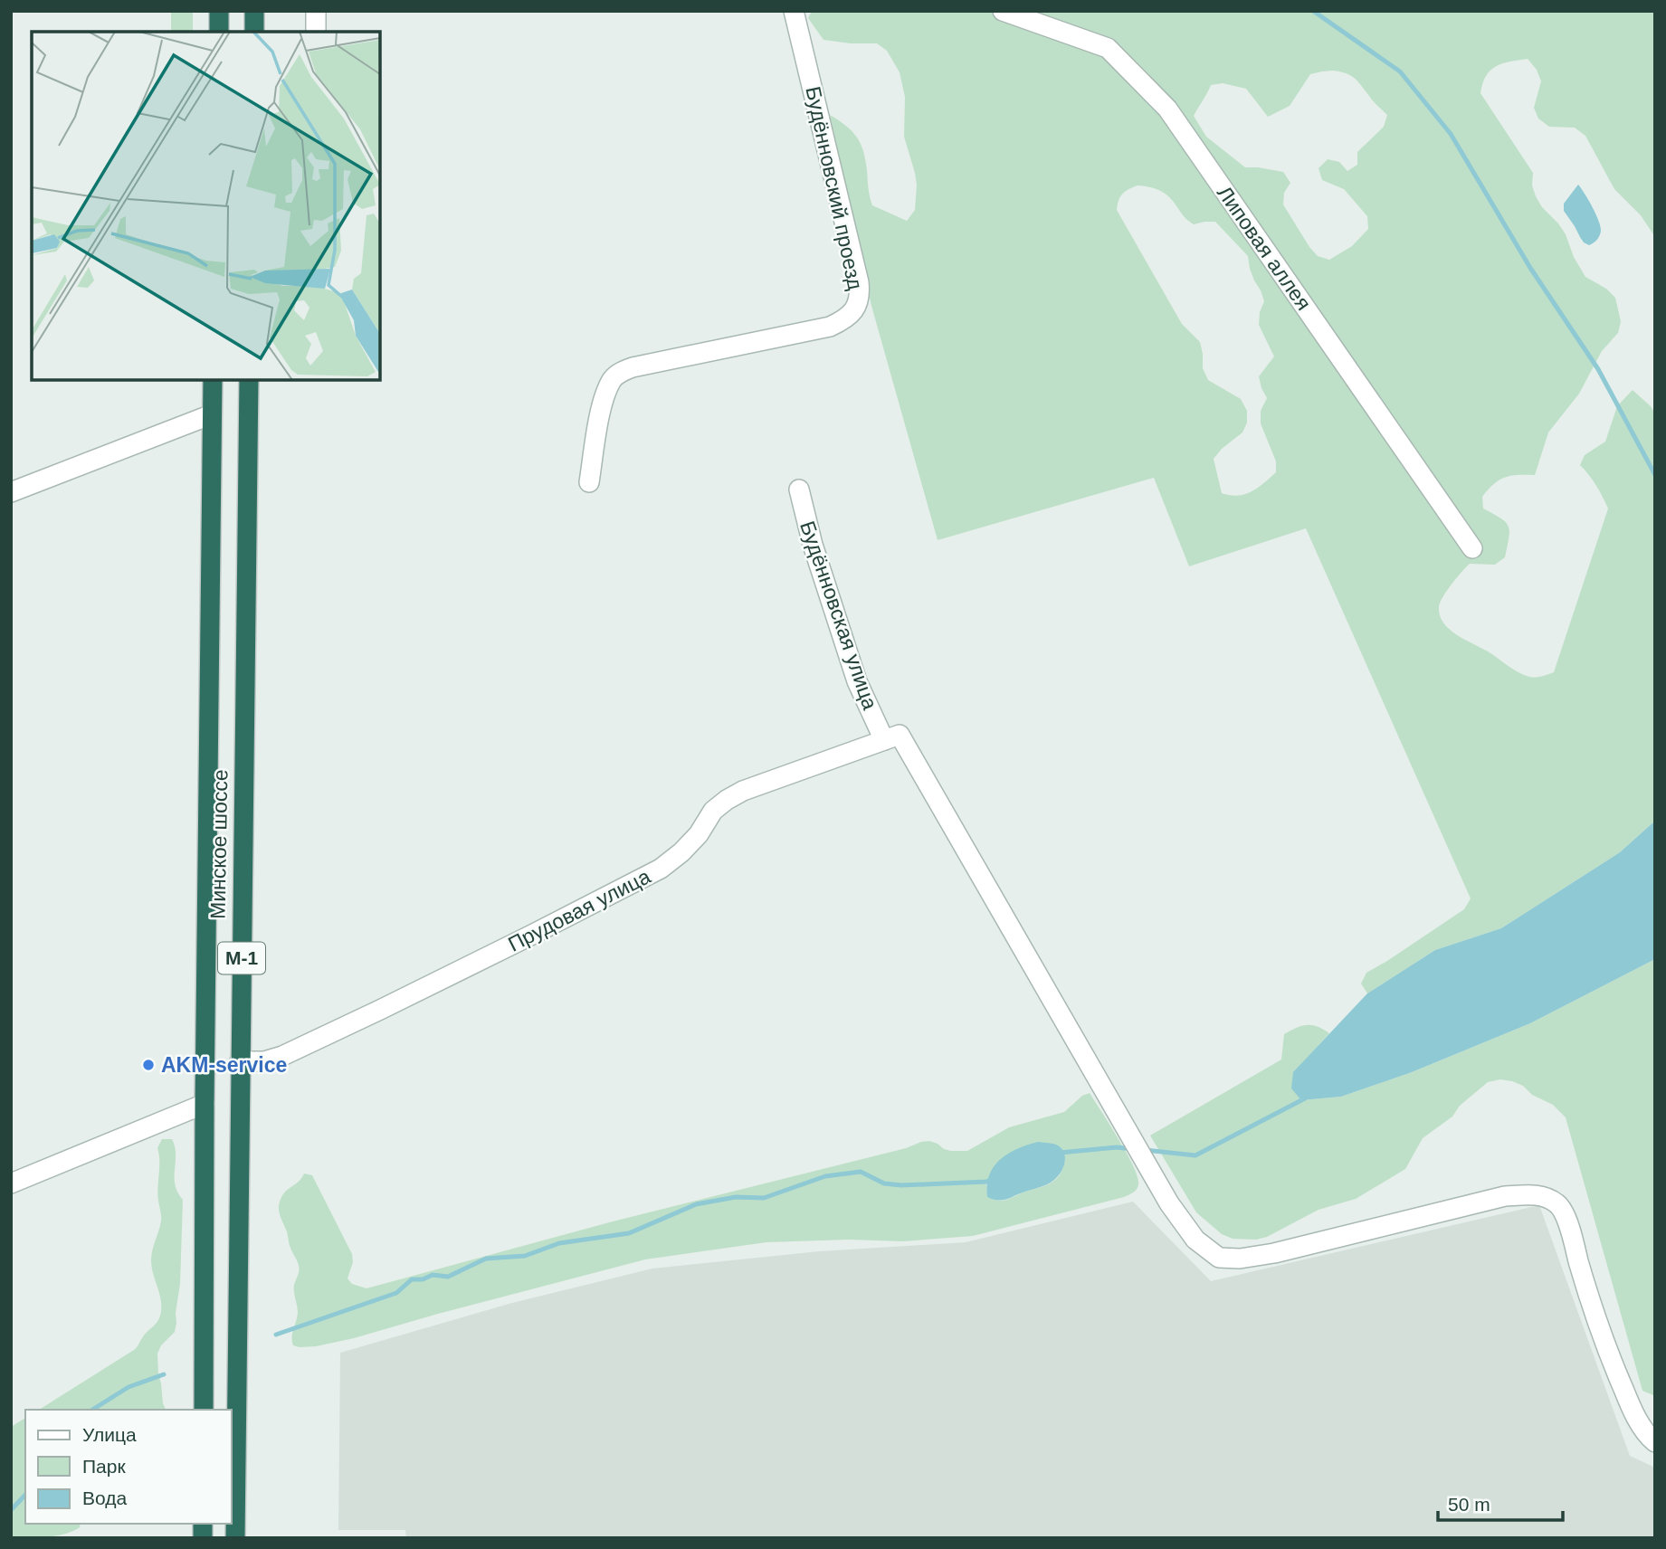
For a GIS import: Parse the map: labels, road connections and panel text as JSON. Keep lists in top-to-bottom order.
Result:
{
  "streets": {
    "highway": ["Минское шоссе", "М-1"],
    "street": [
      "Будённовский проезд",
      "Липовая аллея",
      "Будённовская улица",
      "Прудовая улица"
    ]
  },
  "crossings": [
    ["Будённовская улица", "Прудовая улица"],
    ["Минское шоссе", "Прудовая улица"]
  ],
  "places": ["AKM-service"],
  "legend": ["Улица", "Парк", "Вода"],
  "scale_bar": "50 m"
}
